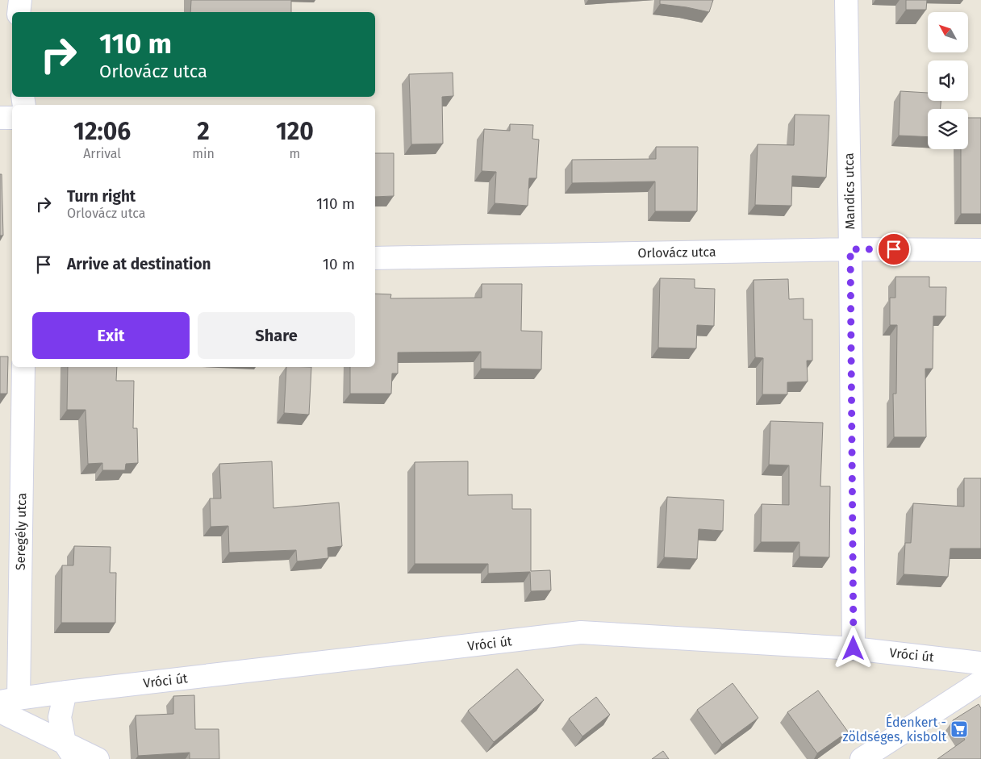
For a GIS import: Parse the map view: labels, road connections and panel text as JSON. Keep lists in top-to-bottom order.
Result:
{
  "streets": {
    "street": [
      "Mandics utca",
      "Orlovácz utca",
      "Seregély utca",
      "Vróci út"
    ]
  },
  "crossings": [
    ["Mandics utca", "Orlovácz utca"],
    ["Mandics utca", "Vróci út"],
    ["Seregély utca", "Vróci út"]
  ],
  "places": {
    "supermarket": ["Édenkert - zöldséges, kisbolt"]
  },
  "north": "top left",
  "page": {
    "turn": ["110 m", "Orlovácz utca"],
    "eta": [
      "12:06",
      "Arrival",
      "2",
      "min",
      "120",
      "m"
    ],
    "list": [
      {
        "name": "Turn right",
        "note": "Orlovácz utca",
        "value": "110 m"
      },
      {
        "name": "Arrive at destination",
        "value": "10 m"
      }
    ],
    "buttons": ["Exit", "Share"]
  }
}
